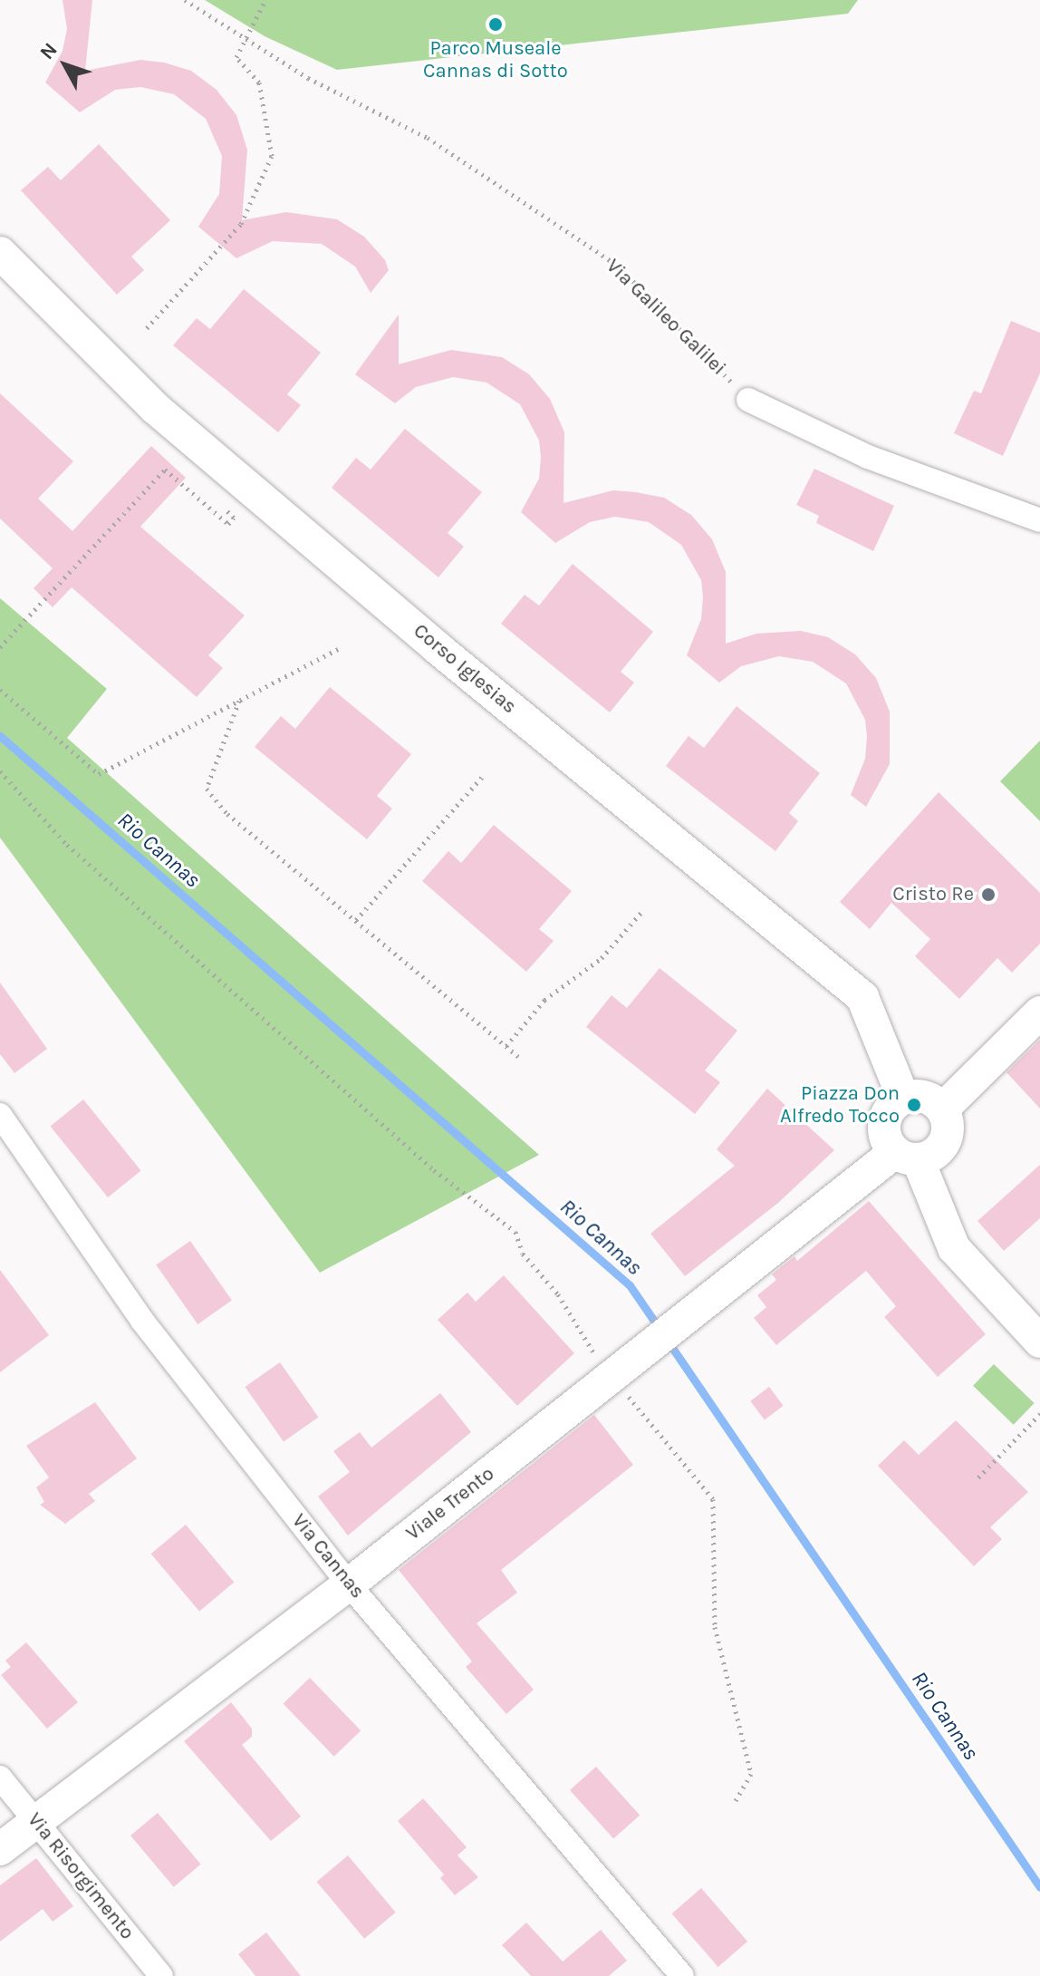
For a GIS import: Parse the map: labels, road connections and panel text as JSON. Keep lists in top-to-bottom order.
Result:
{
  "streets": {
    "main road": ["Corso Iglesias", "Viale Trento"],
    "street": ["Via Cannas", "Via Risorgimento"],
    "path": ["Via Galileo Galilei"]
  },
  "crossings": [
    ["Corso Iglesias", "Viale Trento"],
    ["Viale Trento", "Via Cannas"],
    ["Viale Trento", "Via Risorgimento"]
  ],
  "water": ["Rio Cannas"],
  "places": ["Parco Museale Cannas di Sotto", "Cristo Re", "Piazza Don Alfredo Tocco"],
  "north": "top left"
}
